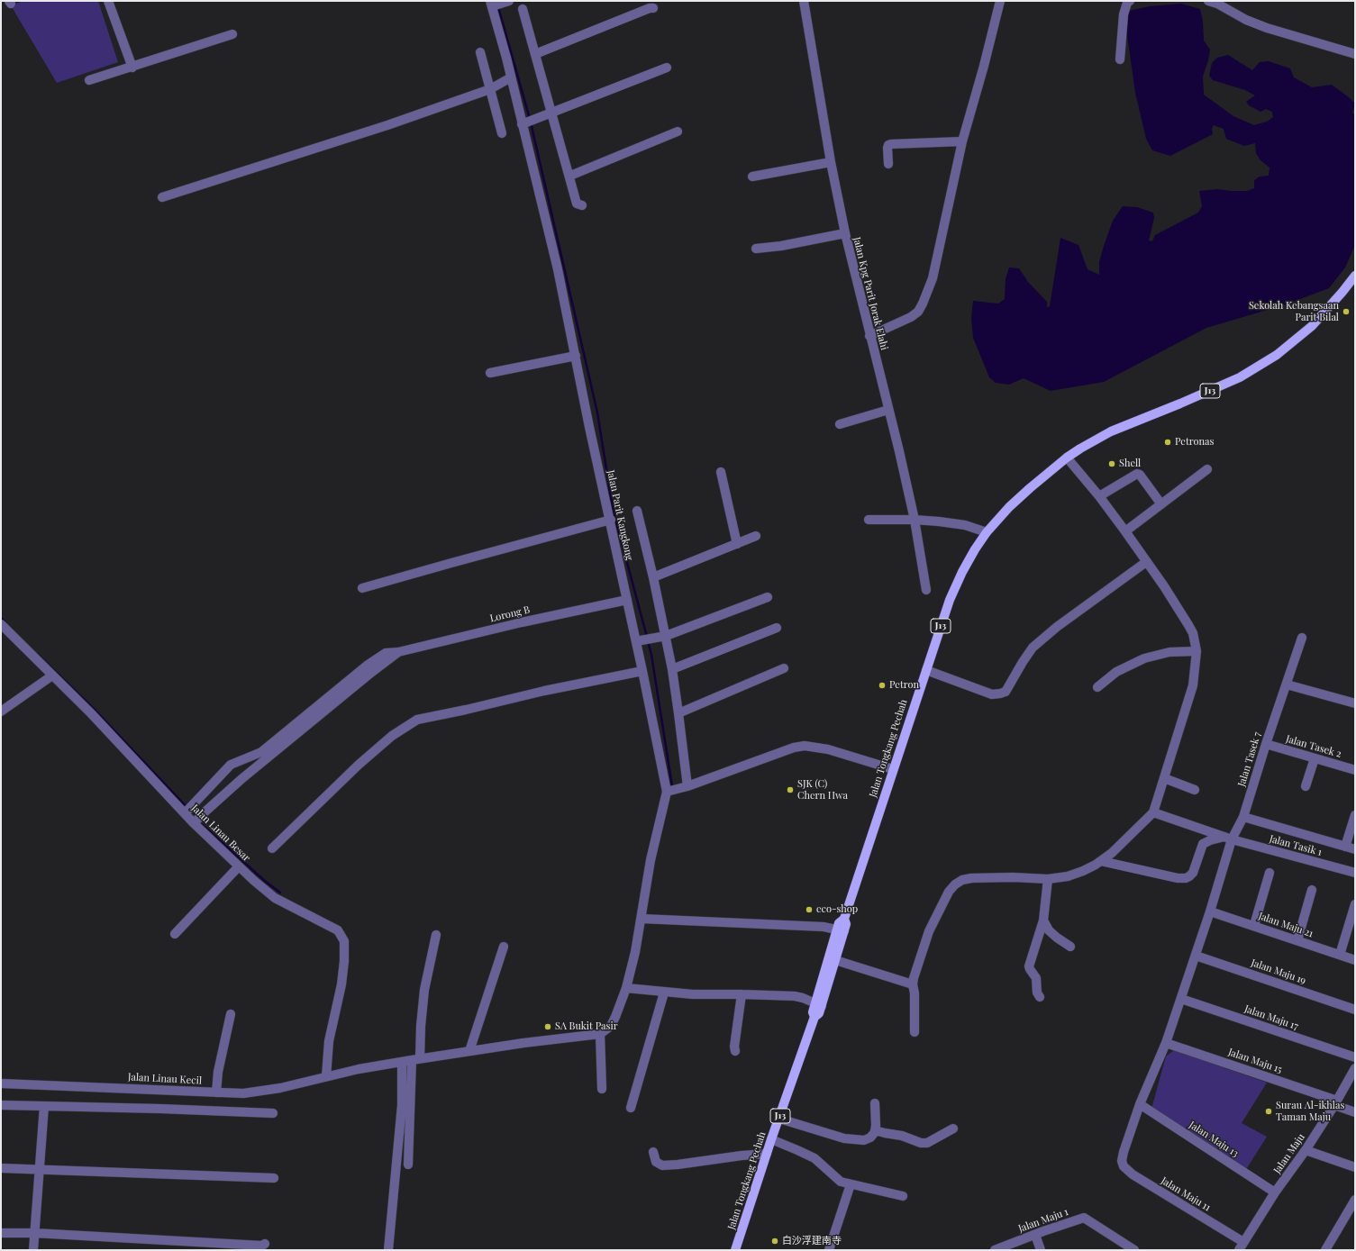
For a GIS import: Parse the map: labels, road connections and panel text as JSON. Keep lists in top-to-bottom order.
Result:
{
  "streets": {
    "main road": ["J13", "Jalan Tongkang Pechah"],
    "street": [
      "Jalan Kpg Parit Jorak Elahi",
      "Jalan Parit Kangkong",
      "Lorong B",
      "Jalan Tasek 2",
      "Jalan Tasek 7",
      "Jalan Linau Besar",
      "Jalan Tasik 1",
      "Jalan Maju 21",
      "Jalan Maju 19",
      "Jalan Maju 17",
      "Jalan Maju 15",
      "Jalan Linau Kecil",
      "Jalan Maju 13",
      "Jalan Maju",
      "Jalan Maju 11",
      "Jalan Maju 1"
    ]
  },
  "crossings": [
    ["Jalan Parit Kangkong", "Lorong B"],
    ["Jalan Tasek 2", "Jalan Tasek 7"],
    ["Jalan Tasek 7", "Jalan Tasik 1"],
    ["Jalan Tasek 7", "Jalan Maju 21"],
    ["Jalan Tasek 7", "Jalan Maju 19"],
    ["Jalan Tasek 7", "Jalan Maju 17"],
    ["Jalan Tasek 7", "Jalan Maju 15"],
    ["Jalan Tasek 7", "Jalan Maju 13"],
    ["Jalan Tasek 7", "Jalan Maju 11"],
    ["Jalan Linau Besar", "Jalan Linau Kecil"],
    ["Jalan Maju 15", "Jalan Maju"],
    ["Jalan Maju 13", "Jalan Maju"],
    ["Jalan Maju", "Jalan Maju 11"]
  ],
  "places": [
    "Sekolah Kebangsaan Parit Bilal",
    "Petronas",
    "Shell",
    "Petron",
    "SJK (C) Chern Hwa",
    "eco-shop",
    "SA Bukit Pasir",
    "Surau Al-ikhlas Taman Maju",
    "白沙浮建南寺"
  ]
}
